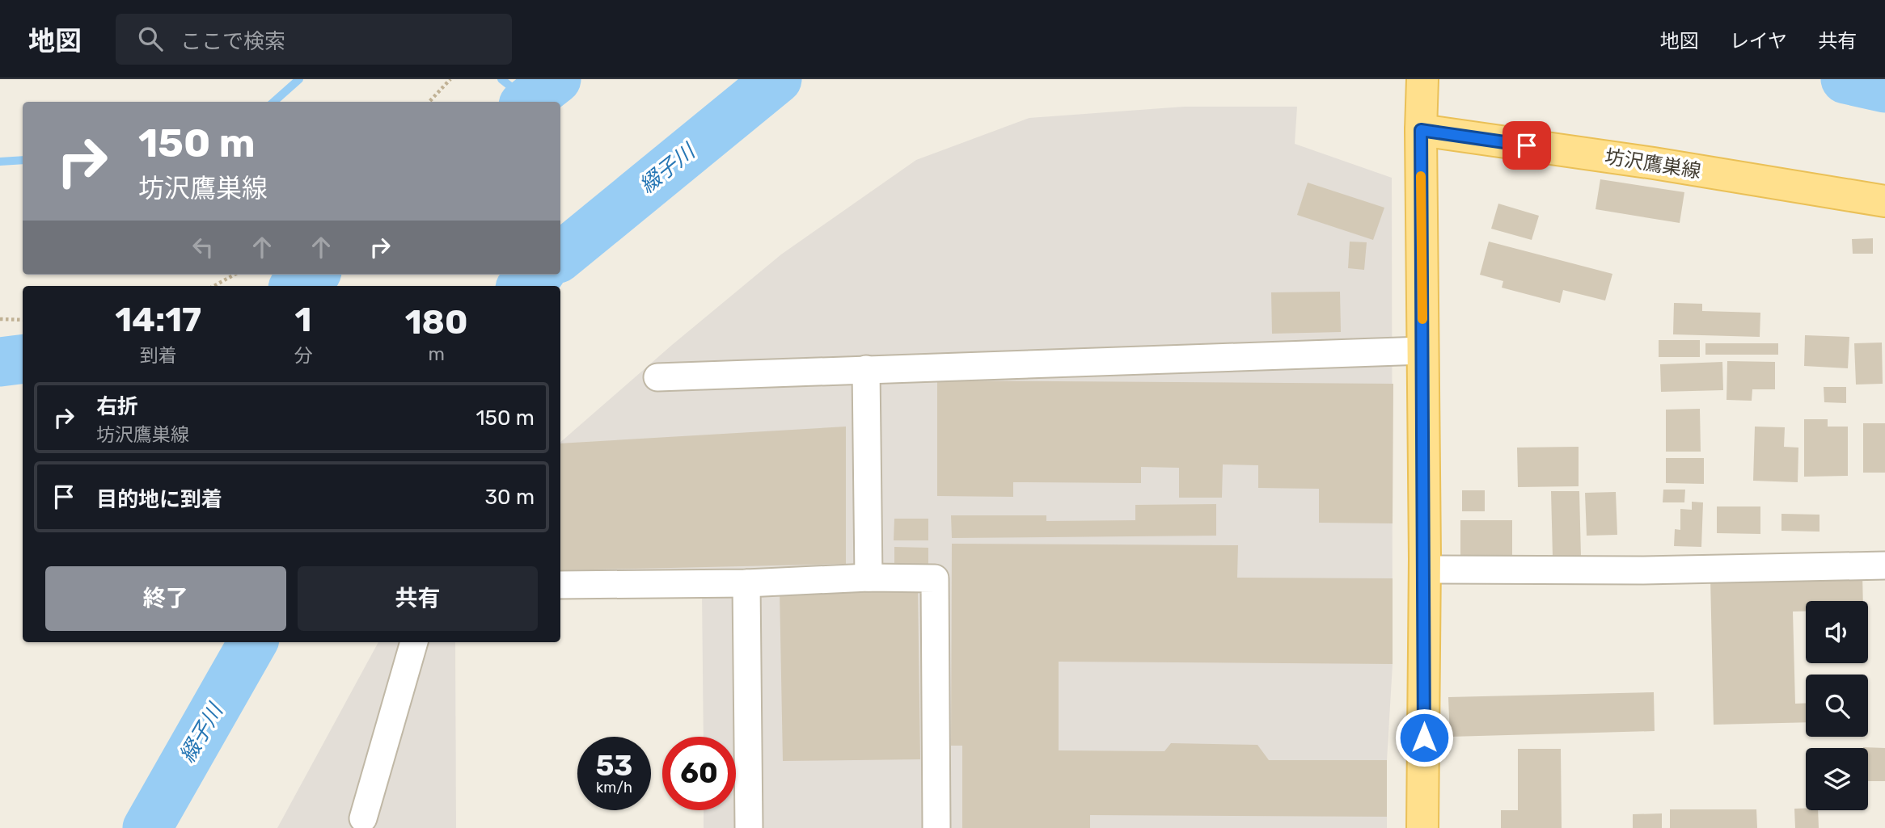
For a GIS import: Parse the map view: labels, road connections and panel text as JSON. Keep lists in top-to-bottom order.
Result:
{
  "streets": {
    "main road": ["坊沢鷹巣線"]
  },
  "water": ["綴子川"],
  "page": {
    "header": "地図",
    "search": "ここで検索",
    "nav": ["地図", "レイヤ", "共有"],
    "turn": ["150 m", "坊沢鷹巣線"],
    "eta": [
      "14:17",
      "到着",
      "1",
      "分",
      "180",
      "m"
    ],
    "list": [
      {
        "name": "右折",
        "note": "坊沢鷹巣線",
        "value": "150 m"
      },
      {
        "name": "目的地に到着",
        "value": "30 m"
      }
    ],
    "buttons": ["終了", "共有"],
    "speed": "53 km/h",
    "limit": "60"
  }
}
